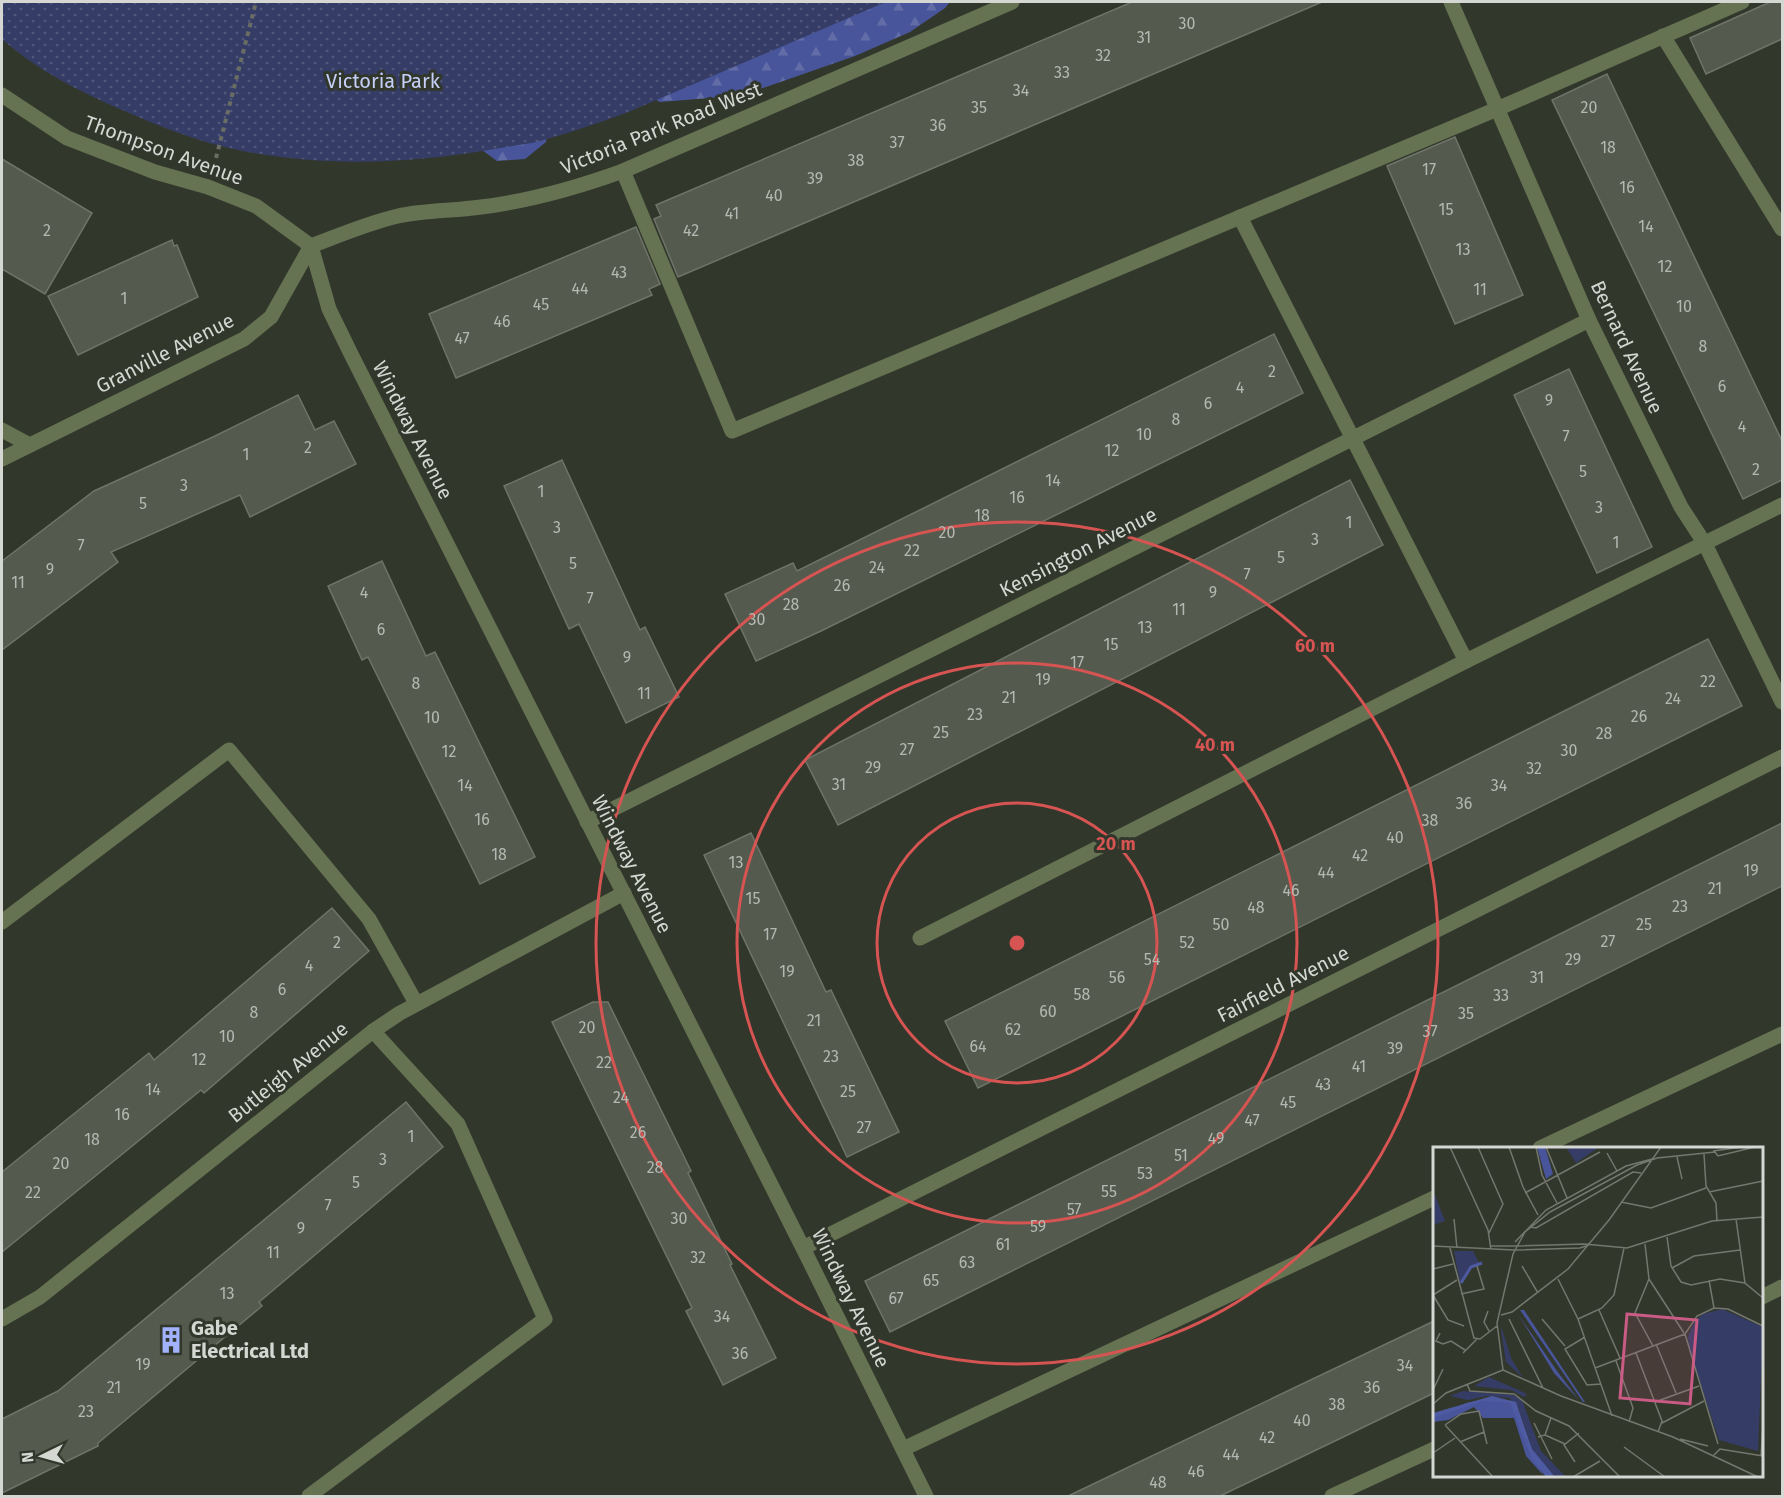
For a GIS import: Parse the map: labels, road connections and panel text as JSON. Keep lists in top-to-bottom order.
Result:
{
  "streets": {
    "street": [
      "Victoria Park Road West",
      "Thompson Avenue",
      "Bernard Avenue",
      "Granville Avenue",
      "Windway Avenue",
      "Kensington Avenue",
      "Fairfield Avenue",
      "Butleigh Avenue"
    ]
  },
  "crossings": [
    ["Victoria Park Road West", "Thompson Avenue"],
    ["Victoria Park Road West", "Granville Avenue"],
    ["Victoria Park Road West", "Windway Avenue"],
    ["Thompson Avenue", "Granville Avenue"],
    ["Thompson Avenue", "Windway Avenue"],
    ["Bernard Avenue", "Kensington Avenue"],
    ["Granville Avenue", "Windway Avenue"],
    ["Windway Avenue", "Kensington Avenue"],
    ["Windway Avenue", "Fairfield Avenue"],
    ["Windway Avenue", "Butleigh Avenue"]
  ],
  "parks": ["Victoria Park"],
  "places": {
    "building": ["Gabe Electrical Ltd"]
  },
  "house_numbers": [
    "30",
    "31",
    "32",
    "33",
    "34",
    "35",
    "20",
    "36",
    "37",
    "18",
    "38",
    "17",
    "39",
    "16",
    "40",
    "15",
    "41",
    "14",
    "2",
    "42",
    "13",
    "12",
    "43",
    "44",
    "11",
    "1",
    "45",
    "10",
    "46",
    "47",
    "8",
    "2",
    "6",
    "4",
    "9",
    "6",
    "8",
    "4",
    "10",
    "7",
    "2",
    "12",
    "1",
    "2",
    "5",
    "14",
    "3",
    "1",
    "16",
    "5",
    "3",
    "18",
    "1",
    "3",
    "20",
    "3",
    "1",
    "7",
    "22",
    "5",
    "5",
    "24",
    "9",
    "7",
    "11",
    "26",
    "4",
    "9",
    "7",
    "28",
    "11",
    "30",
    "13",
    "6",
    "15",
    "9",
    "17",
    "19",
    "22",
    "8",
    "11",
    "21",
    "24",
    "23",
    "26",
    "10",
    "25",
    "28",
    "27",
    "30",
    "12",
    "29",
    "32",
    "31",
    "14",
    "34",
    "36",
    "16",
    "38",
    "40",
    "18",
    "42",
    "13",
    "19",
    "44",
    "21",
    "46",
    "15",
    "23",
    "48",
    "50",
    "25",
    "17",
    "27",
    "2",
    "52",
    "54",
    "29",
    "4",
    "19",
    "56",
    "31",
    "6",
    "58",
    "33",
    "60",
    "8",
    "35",
    "21",
    "20",
    "62",
    "37",
    "10",
    "64",
    "39",
    "23",
    "12",
    "22",
    "41",
    "43",
    "14",
    "25",
    "24",
    "45",
    "16",
    "47",
    "27",
    "26",
    "1",
    "49",
    "18",
    "51",
    "3",
    "20",
    "28",
    "53",
    "5",
    "55",
    "22",
    "7",
    "57",
    "30",
    "59",
    "9",
    "61",
    "11",
    "32",
    "63",
    "65",
    "13",
    "67",
    "34",
    "36",
    "19",
    "34",
    "21",
    "36",
    "38",
    "23",
    "40",
    "42",
    "44",
    "46",
    "48"
  ],
  "north": "left",
  "rings": ["60 m", "40 m", "20 m"]
}
